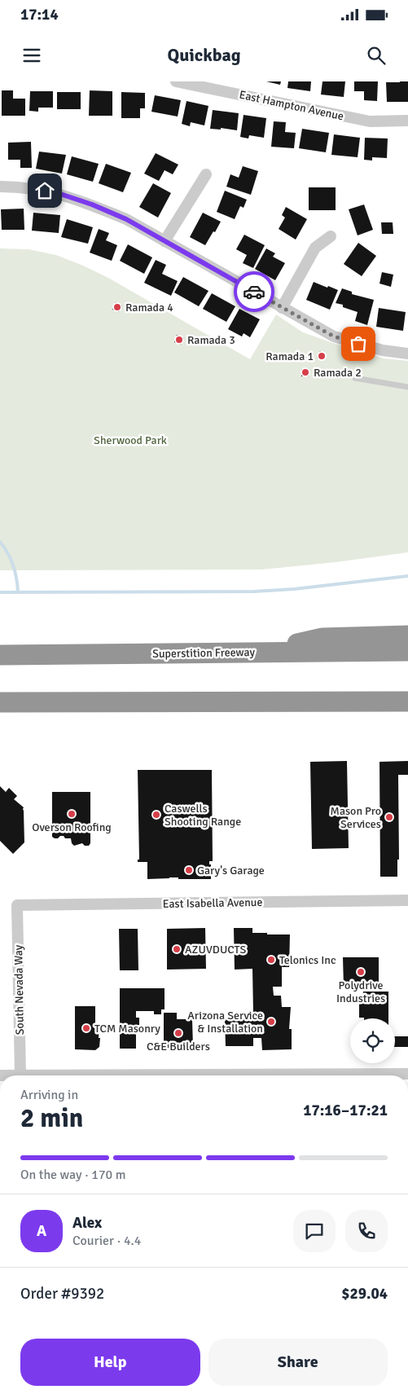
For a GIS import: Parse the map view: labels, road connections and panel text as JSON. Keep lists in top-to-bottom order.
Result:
{
  "streets": {
    "highway": ["Superstition Freeway"],
    "street": ["East Hampton Avenue", "East Isabella Avenue", "South Nevada Way"]
  },
  "crossings": [
    ["East Isabella Avenue", "South Nevada Way"]
  ],
  "parks": ["Sherwood Park"],
  "places": [
    "Ramada 4",
    "Ramada 3",
    "Ramada 1",
    "Ramada 2",
    "Overson Roofing",
    "Caswells Shooting Range",
    "Mason Pro Services",
    "Gary's Garage",
    "AZUVDUCTS",
    "Telonics Inc",
    "Polydrive Industries",
    "Arizona Service & Installation",
    "TCM Masonry",
    "C&E Builders"
  ],
  "page": {
    "status": "17:14",
    "header": "Quickbag",
    "heading": ["2 min", "Arriving in", "17:16–17:21"],
    "panel": [
      "Alex",
      "Courier · 4.4",
      "Order #9392",
      "$29.04"
    ],
    "bar": "On the way · 170 m",
    "round": "A",
    "buttons": ["Help", "Share"]
  }
}
